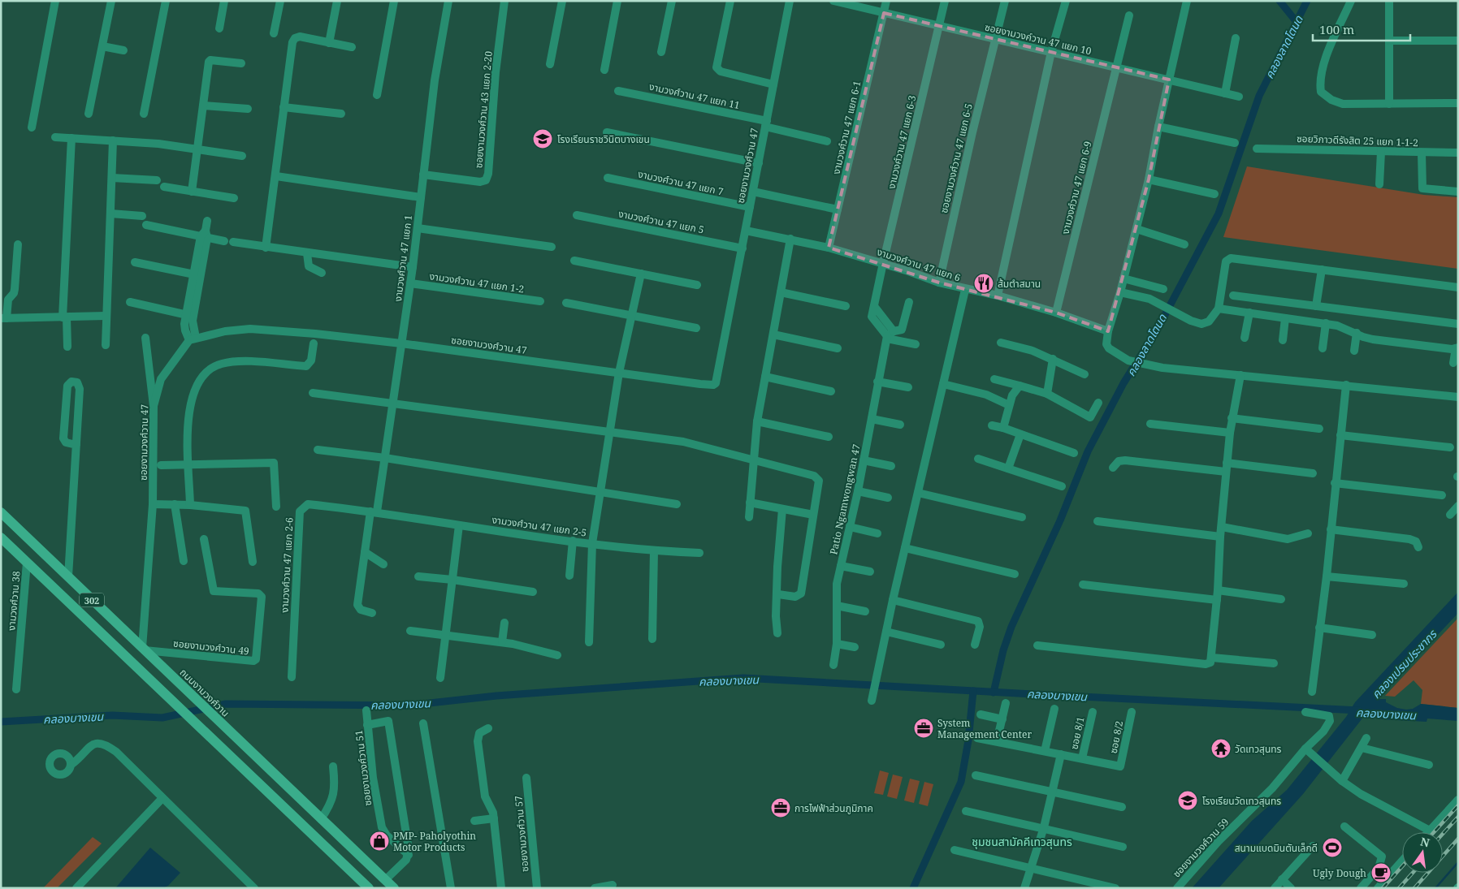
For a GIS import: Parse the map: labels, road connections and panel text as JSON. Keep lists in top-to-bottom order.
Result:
{
  "streets": {
    "main road": ["302", "ถนนงามวงศ์วาน"],
    "street": [
      "ซอยงามวงค์วาน 47 แยก 10",
      "งามวงศ์วาน 47 แยก 11",
      "ซอยงามวงศ์วาน 43 แยก 2-20",
      "งามวงศ์วาน 47 แยก 6-1",
      "ซอยวิภาวดีรังสิต 25 แยก 1-1-2",
      "งามวงศ์วาน 47 แยก 6-3",
      "ซอยงามวงศ์วาน 47 แยก 6-5",
      "ซอยงามวงศ์วาน 47",
      "งามวงศ์วาน 47 แยก 7",
      "งามวงศ์วาน 47 แยก 6-9",
      "งามวงศ์วาน 47 แยก 5",
      "งามวงศ์วาน 47 แยก 1",
      "งามวงศ์วาน 47 แยก 6",
      "งามวงศ์วาน 47 แยก 1-2",
      "Patio Ngamwongwan 47",
      "งามวงศ์วาน 47 แยก 2-5",
      "งามวงศ์วาน 47 แยก 2-6",
      "งามวงศ์วาน 38",
      "ซอยงามวงศ์วาน 49",
      "ซอย 8/1",
      "ซอย 8/2",
      "ซอยงามวงศ์วาน 51",
      "ซอยงามวงศ์วาน 57",
      "ซอยงามวงศ์วาน 59"
    ]
  },
  "crossings": [
    ["ซอยงามวงค์วาน 47 แยก 10", "งามวงศ์วาน 47 แยก 6-1"],
    ["ซอยงามวงค์วาน 47 แยก 10", "งามวงศ์วาน 47 แยก 6-3"],
    ["ซอยงามวงค์วาน 47 แยก 10", "ซอยงามวงศ์วาน 47 แยก 6-5"],
    ["ซอยงามวงค์วาน 47 แยก 10", "งามวงศ์วาน 47 แยก 6-9"],
    ["งามวงศ์วาน 47 แยก 11", "ซอยงามวงศ์วาน 47"],
    ["ซอยงามวงศ์วาน 43 แยก 2-20", "งามวงศ์วาน 47 แยก 1"],
    ["งามวงศ์วาน 47 แยก 6-1", "งามวงศ์วาน 47 แยก 6"],
    ["งามวงศ์วาน 47 แยก 6-3", "งามวงศ์วาน 47 แยก 6"],
    ["งามวงศ์วาน 47 แยก 6-3", "Patio Ngamwongwan 47"],
    ["ซอยงามวงศ์วาน 47 แยก 6-5", "งามวงศ์วาน 47 แยก 6"],
    ["ซอยงามวงศ์วาน 47", "งามวงศ์วาน 47 แยก 7"],
    ["ซอยงามวงศ์วาน 47", "งามวงศ์วาน 47 แยก 5"],
    ["ซอยงามวงศ์วาน 47", "งามวงศ์วาน 47 แยก 1"],
    ["ซอยงามวงศ์วาน 47", "งามวงศ์วาน 47 แยก 6"],
    ["ซอยงามวงศ์วาน 47", "ซอยงามวงศ์วาน 49"],
    ["ซอยงามวงศ์วาน 47", "ถนนงามวงศ์วาน"],
    ["งามวงศ์วาน 47 แยก 6-9", "งามวงศ์วาน 47 แยก 6"],
    ["งามวงศ์วาน 47 แยก 1", "งามวงศ์วาน 47 แยก 1-2"],
    ["งามวงศ์วาน 47 แยก 1", "งามวงศ์วาน 47 แยก 2-5"],
    ["งามวงศ์วาน 47 แยก 1", "งามวงศ์วาน 47 แยก 2-6"],
    ["งามวงศ์วาน 47 แยก 2-5", "งามวงศ์วาน 47 แยก 2-6"],
    ["302", "งามวงศ์วาน 38"],
    ["ซอยงามวงศ์วาน 49", "ถนนงามวงศ์วาน"],
    ["ซอย 8/1", "ซอย 8/2"]
  ],
  "districts": ["ชุมชนสามัคคีเทวสุนทร"],
  "water": ["คลองลาดโตนด", "คลองเปรมประชากร", "คลองบางเขน"],
  "places": {
    "school or university": ["โรงเรียนราชวินิตบางเขน", "โรงเรียนวัดเทวสุนทร"],
    "restaurant": ["ส้มตำสมาน"],
    "office": ["System Management Center", "การไฟฟ้าส่วนภูมิภาค"],
    "temple": ["วัดเทวสุนทร"],
    "shop": ["PMP- Paholyothin Motor Products"],
    "sports": ["สนามแบดมินตันเล็กดี"],
    "cafe": ["Ugly Dough"]
  },
  "scale_bar": "100 m",
  "north": "top"
}
